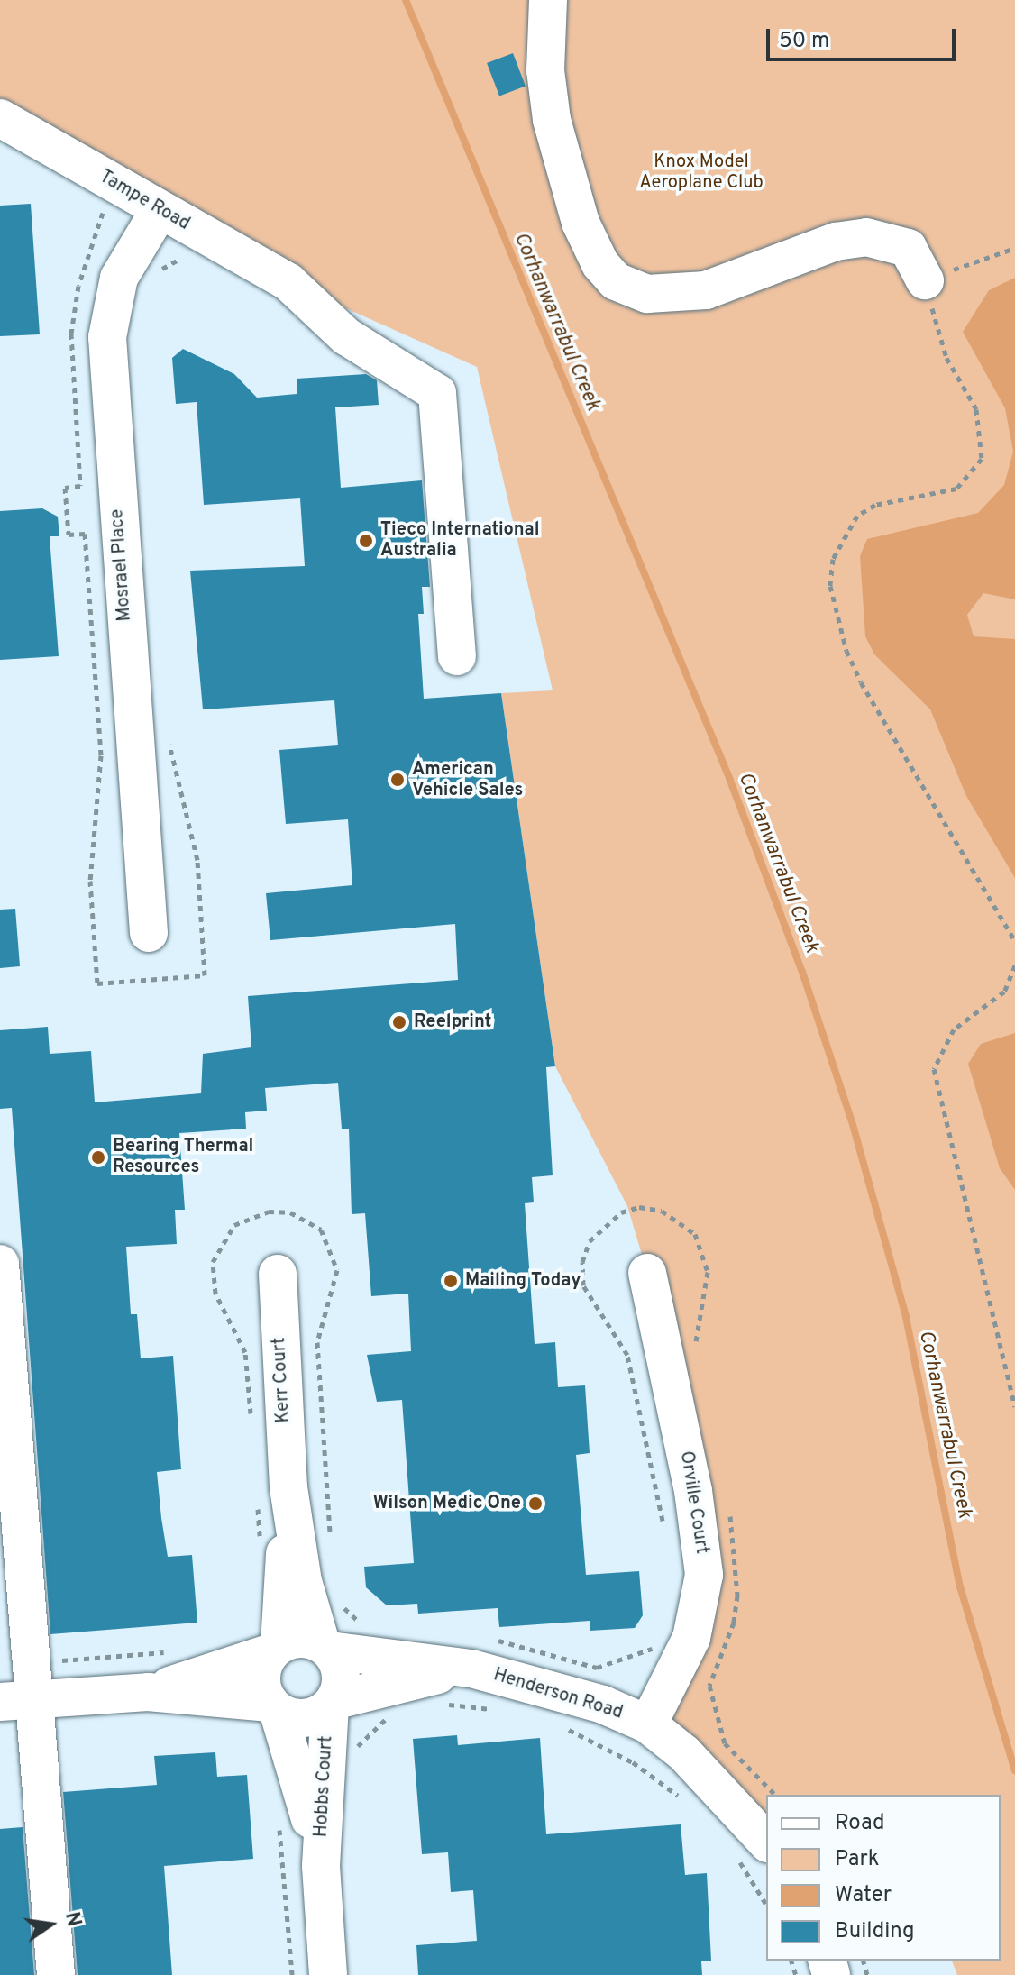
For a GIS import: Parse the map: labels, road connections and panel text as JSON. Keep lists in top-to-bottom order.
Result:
{
  "streets": {
    "street": [
      "Tampe Road",
      "Mosrael Place",
      "Kerr Court",
      "Orville Court",
      "Henderson Road",
      "Hobbs Court"
    ]
  },
  "crossings": [
    ["Tampe Road", "Mosrael Place"],
    ["Kerr Court", "Henderson Road"],
    ["Kerr Court", "Hobbs Court"],
    ["Orville Court", "Henderson Road"],
    ["Henderson Road", "Hobbs Court"]
  ],
  "water": ["Corhanwarrabul Creek"],
  "parks": ["Knox Model Aeroplane Club"],
  "places": [
    "Tieco International Australia",
    "American Vehicle Sales",
    "Reelprint",
    "Bearing Thermal Resources",
    "Mailing Today",
    "Wilson Medic One"
  ],
  "legend": [
    "Road",
    "Park",
    "Water",
    "Building"
  ],
  "scale_bar": "50 m",
  "north": "right"
}
